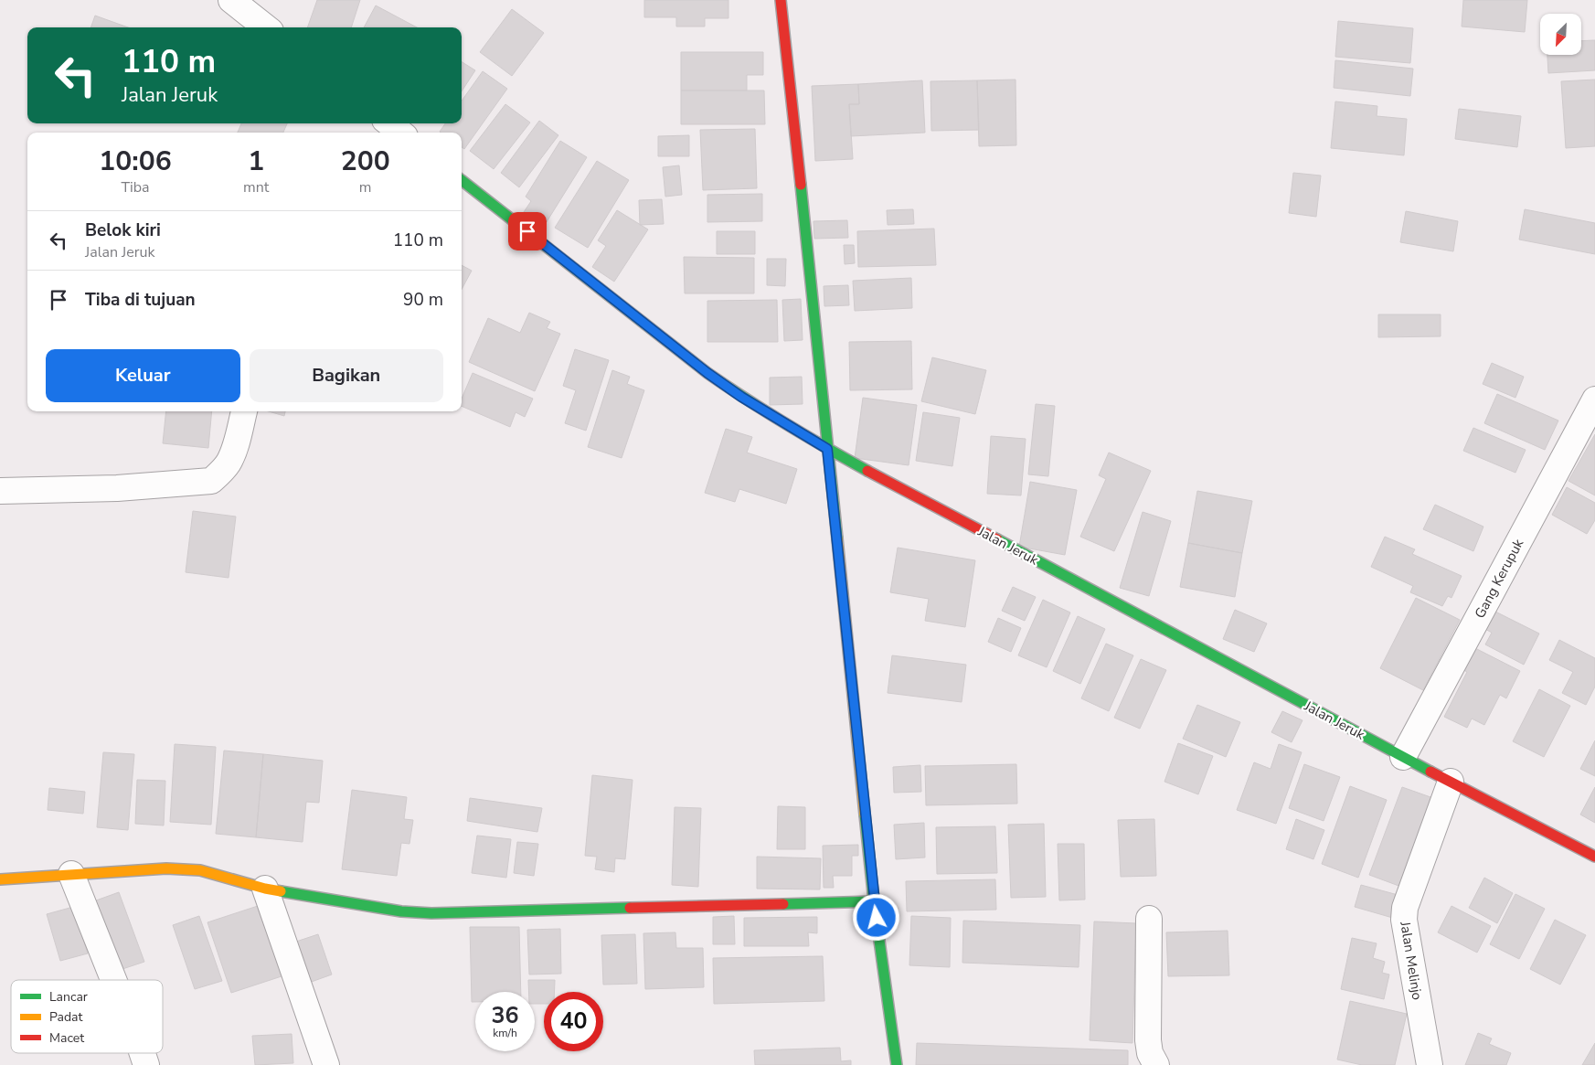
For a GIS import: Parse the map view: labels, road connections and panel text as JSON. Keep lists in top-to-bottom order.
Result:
{
  "streets": {
    "street": ["Jalan Jeruk", "Gang Kerupuk", "Jalan Melinjo"]
  },
  "crossings": [
    ["Jalan Jeruk", "Gang Kerupuk"],
    ["Jalan Jeruk", "Jalan Melinjo"]
  ],
  "legend": ["Lancar", "Padat", "Macet"],
  "north": "bottom left",
  "page": {
    "turn": ["110 m", "Jalan Jeruk"],
    "eta": [
      "10:06",
      "Tiba",
      "1",
      "mnt",
      "200",
      "m"
    ],
    "list": [
      {
        "name": "Belok kiri",
        "note": "Jalan Jeruk",
        "value": "110 m"
      },
      {
        "name": "Tiba di tujuan",
        "value": "90 m"
      }
    ],
    "buttons": ["Keluar", "Bagikan"],
    "speed": "36 km/h",
    "limit": "40"
  }
}
